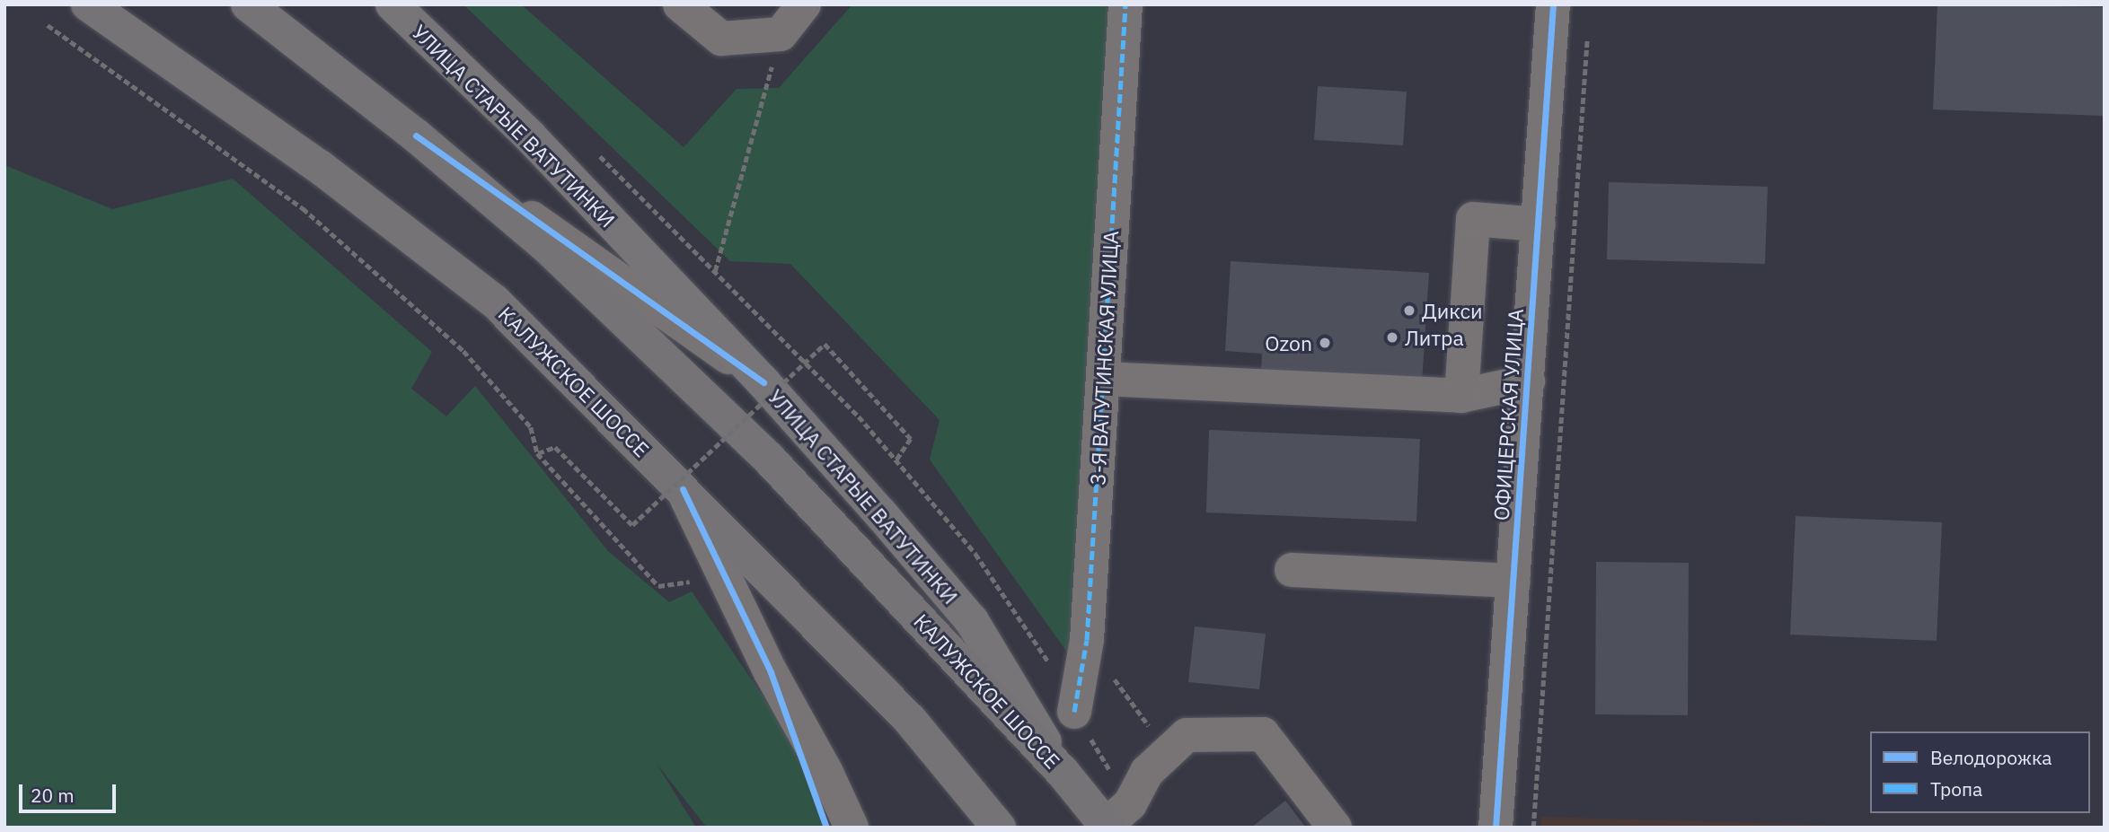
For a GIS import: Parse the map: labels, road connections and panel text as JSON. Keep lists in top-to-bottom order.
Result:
{
  "streets": {
    "highway": ["КАЛУЖСКОЕ ШОССЕ"],
    "main road": ["УЛИЦА СТАРЫЕ ВАТУТИНКИ"],
    "street": ["3-Я ВАТУТИНСКАЯ УЛИЦА", "ОФИЦЕРСКАЯ УЛИЦА"]
  },
  "crossings": [
    ["УЛИЦА СТАРЫЕ ВАТУТИНКИ", "КАЛУЖСКОЕ ШОССЕ"]
  ],
  "places": ["Дикси", "Литра", "Ozon"],
  "legend": ["Велодорожка", "Тропа"],
  "scale_bar": "20 m"
}
